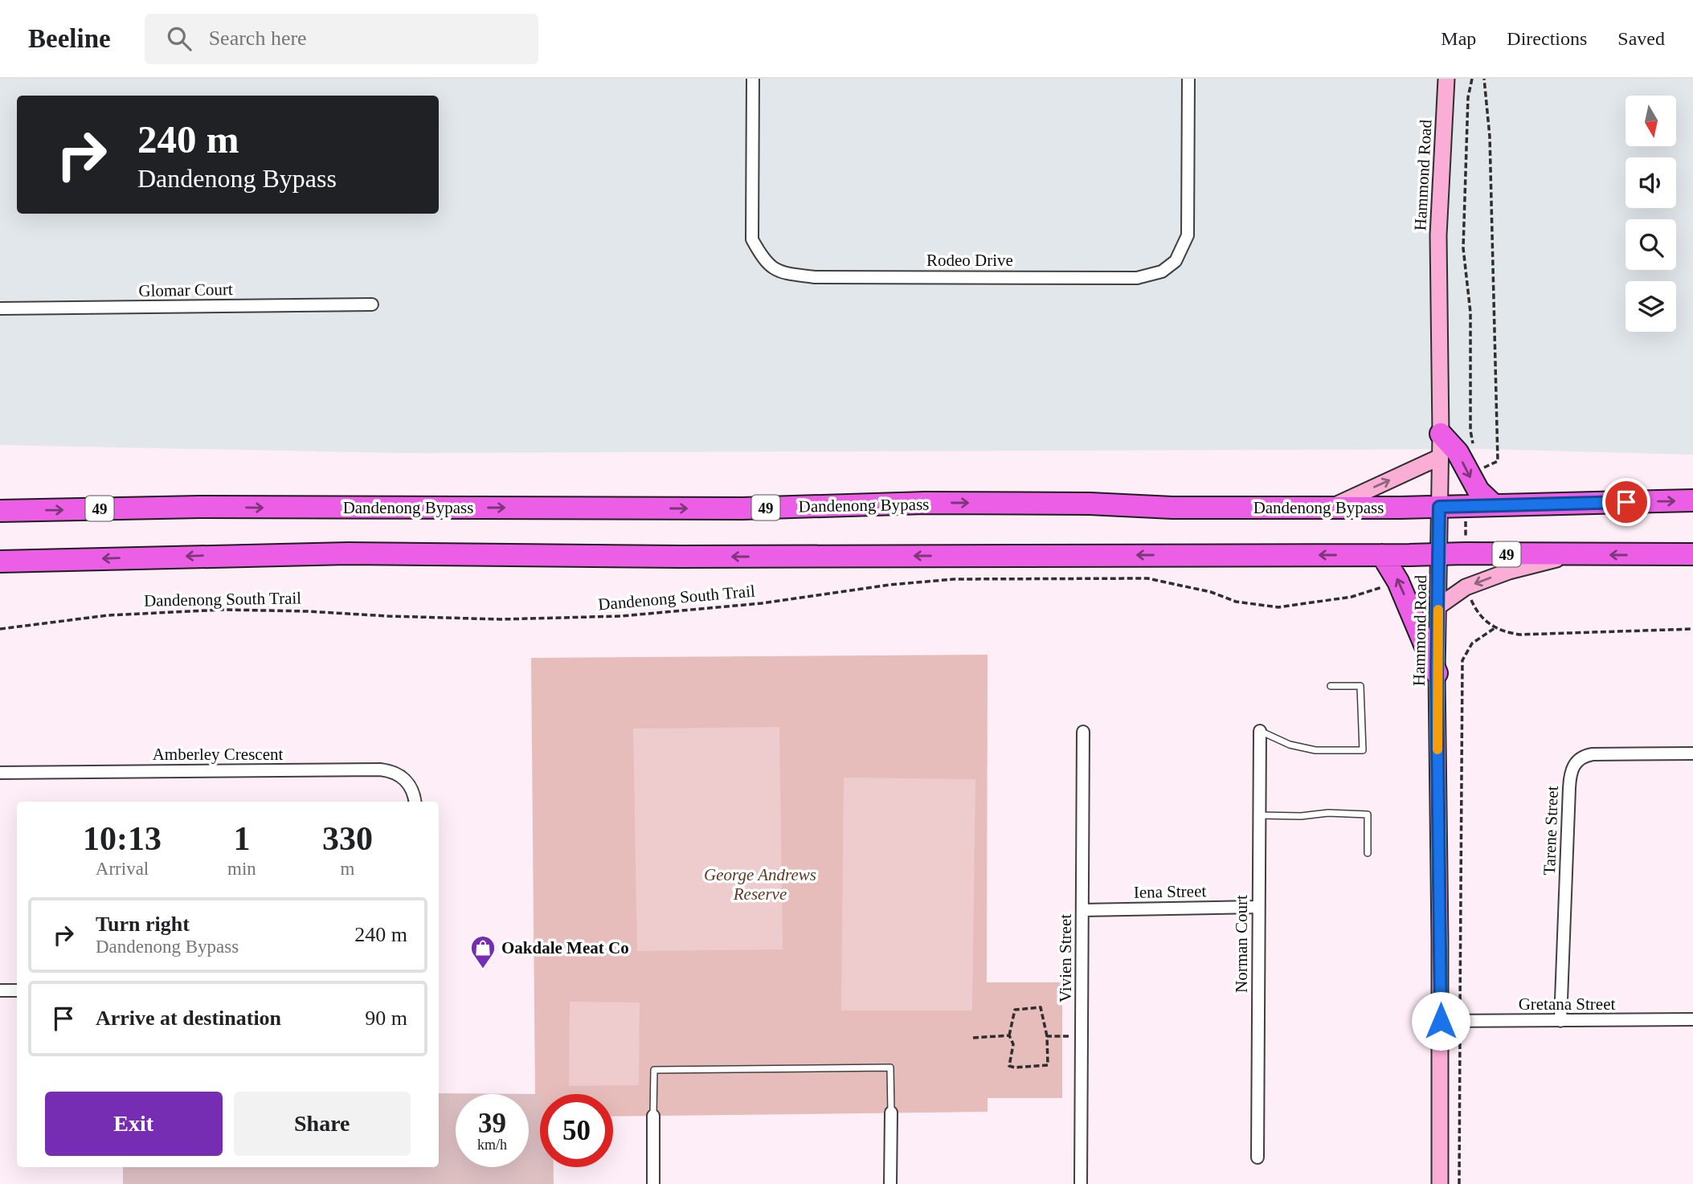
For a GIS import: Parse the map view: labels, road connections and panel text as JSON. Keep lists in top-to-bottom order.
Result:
{
  "streets": {
    "highway": ["Dandenong Bypass", "49"],
    "main road": ["Hammond Road"],
    "street": [
      "Rodeo Drive",
      "Glomar Court",
      "Amberley Crescent",
      "Tarene Street",
      "Iena Street",
      "Norman Court",
      "Vivien Street",
      "Gretana Street"
    ],
    "path": ["Dandenong South Trail"]
  },
  "crossings": [
    ["Hammond Road", "Dandenong Bypass"],
    ["Hammond Road", "49"],
    ["Hammond Road", "Gretana Street"],
    ["Tarene Street", "Gretana Street"],
    ["Iena Street", "Norman Court"],
    ["Iena Street", "Vivien Street"]
  ],
  "parks": ["George Andrews Reserve"],
  "places": {
    "shop": ["Oakdale Meat Co"]
  },
  "north": "bottom",
  "page": {
    "header": "Beeline",
    "search": "Search here",
    "nav": ["Map", "Directions", "Saved"],
    "turn": ["240 m", "Dandenong Bypass"],
    "eta": [
      "10:13",
      "Arrival",
      "1",
      "min",
      "330",
      "m"
    ],
    "list": [
      {
        "name": "Turn right",
        "note": "Dandenong Bypass",
        "value": "240 m"
      },
      {
        "name": "Arrive at destination",
        "value": "90 m"
      }
    ],
    "buttons": ["Exit", "Share"],
    "speed": "39 km/h",
    "limit": "50"
  }
}
